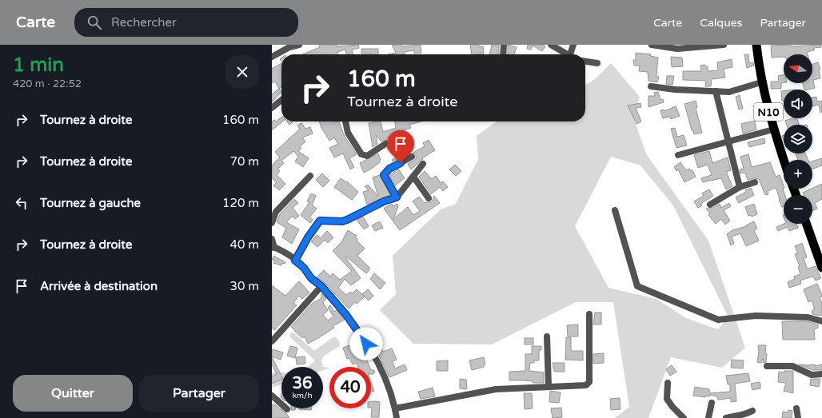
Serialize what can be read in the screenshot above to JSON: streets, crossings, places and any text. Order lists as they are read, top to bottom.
{
  "streets": {
    "highway": ["N10"]
  },
  "north": "left",
  "page": {
    "header": "Carte",
    "search": "Rechercher",
    "nav": ["Carte", "Calques", "Partager"],
    "heading": ["1 min", "420 m · 22:52"],
    "map_buttons": ["+", "−"],
    "turn": ["160 m", "Tournez à droite"],
    "list": [
      {
        "name": "Tournez à droite",
        "value": "160 m"
      },
      {
        "name": "Tournez à droite",
        "value": "70 m"
      },
      {
        "name": "Tournez à gauche",
        "value": "120 m"
      },
      {
        "name": "Tournez à droite",
        "value": "40 m"
      },
      {
        "name": "Arrivée à destination",
        "value": "30 m"
      }
    ],
    "speed": "36 km/h",
    "limit": "40",
    "buttons": ["Quitter", "Partager"]
  }
}
